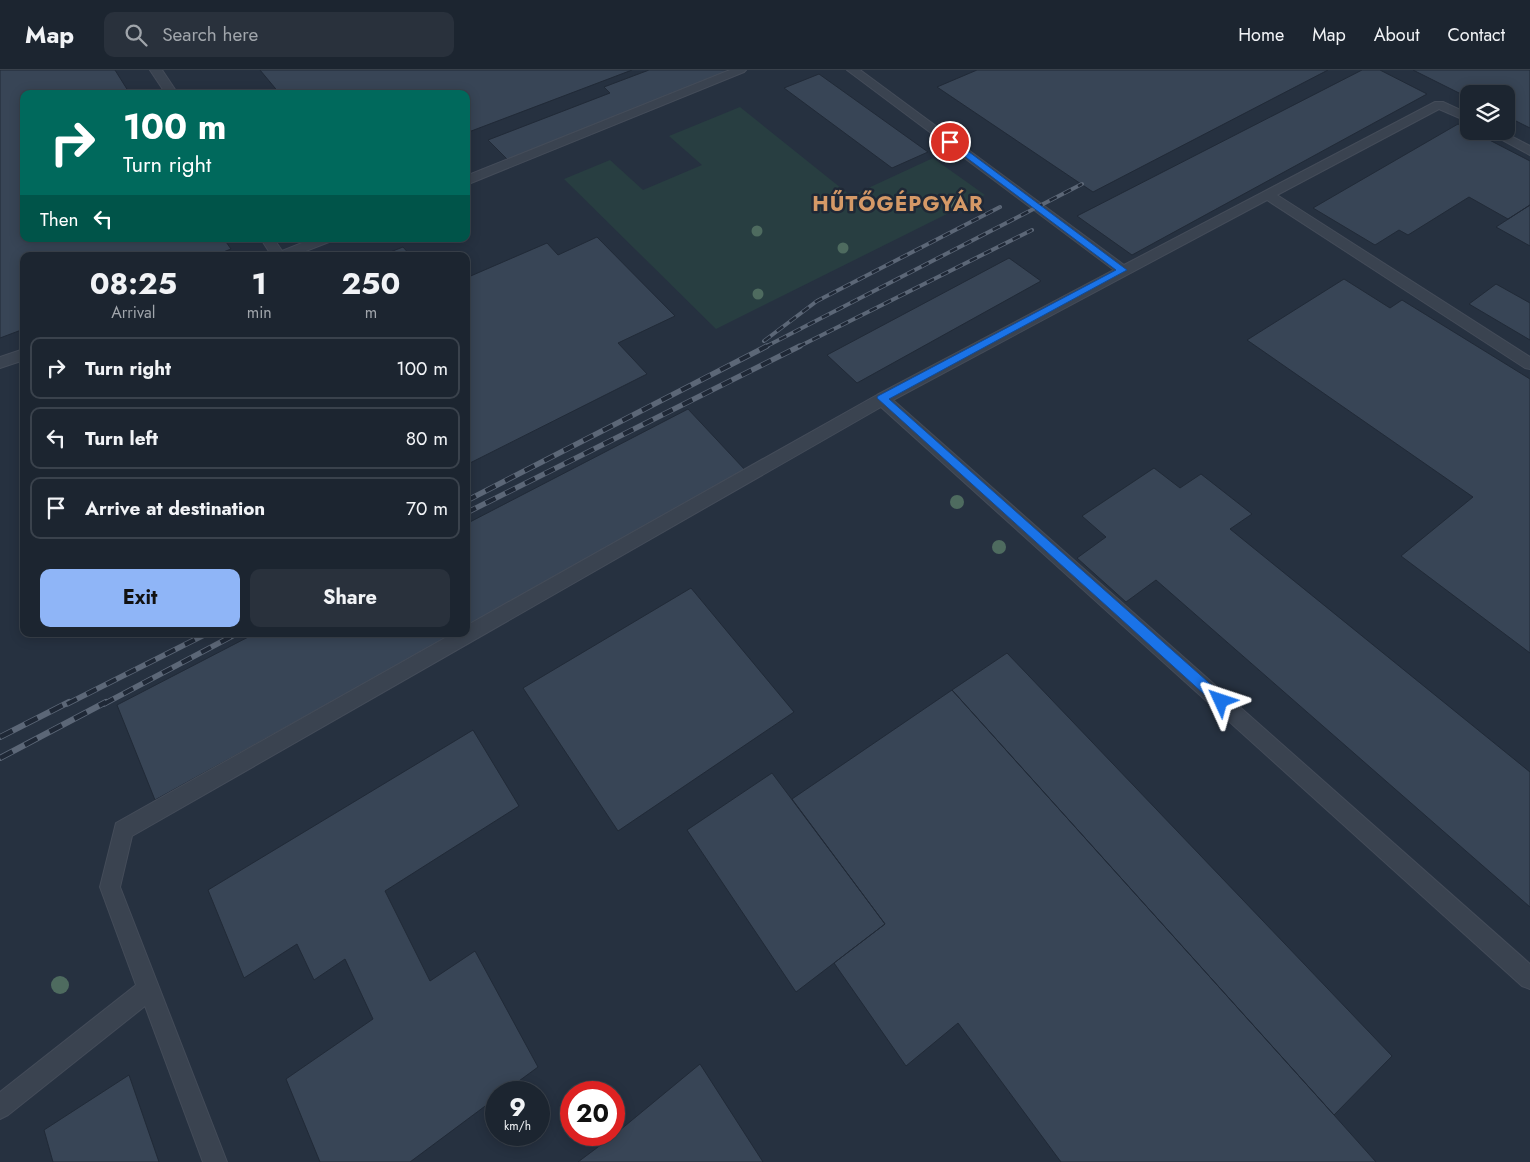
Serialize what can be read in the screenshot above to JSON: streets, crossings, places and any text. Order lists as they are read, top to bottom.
{
  "districts": ["HŰTŐGÉPGYÁR"],
  "page": {
    "header": "Map",
    "search": "Search here",
    "nav": [
      "Home",
      "Map",
      "About",
      "Contact"
    ],
    "turn": ["100 m", "Turn right"],
    "then": "Then",
    "eta": [
      "08:25",
      "Arrival",
      "1",
      "min",
      "250",
      "m"
    ],
    "list": [
      {
        "name": "Turn right",
        "value": "100 m"
      },
      {
        "name": "Turn left",
        "value": "80 m"
      },
      {
        "name": "Arrive at destination",
        "value": "70 m"
      }
    ],
    "buttons": ["Exit", "Share"],
    "speed": "9 km/h",
    "limit": "20"
  }
}
